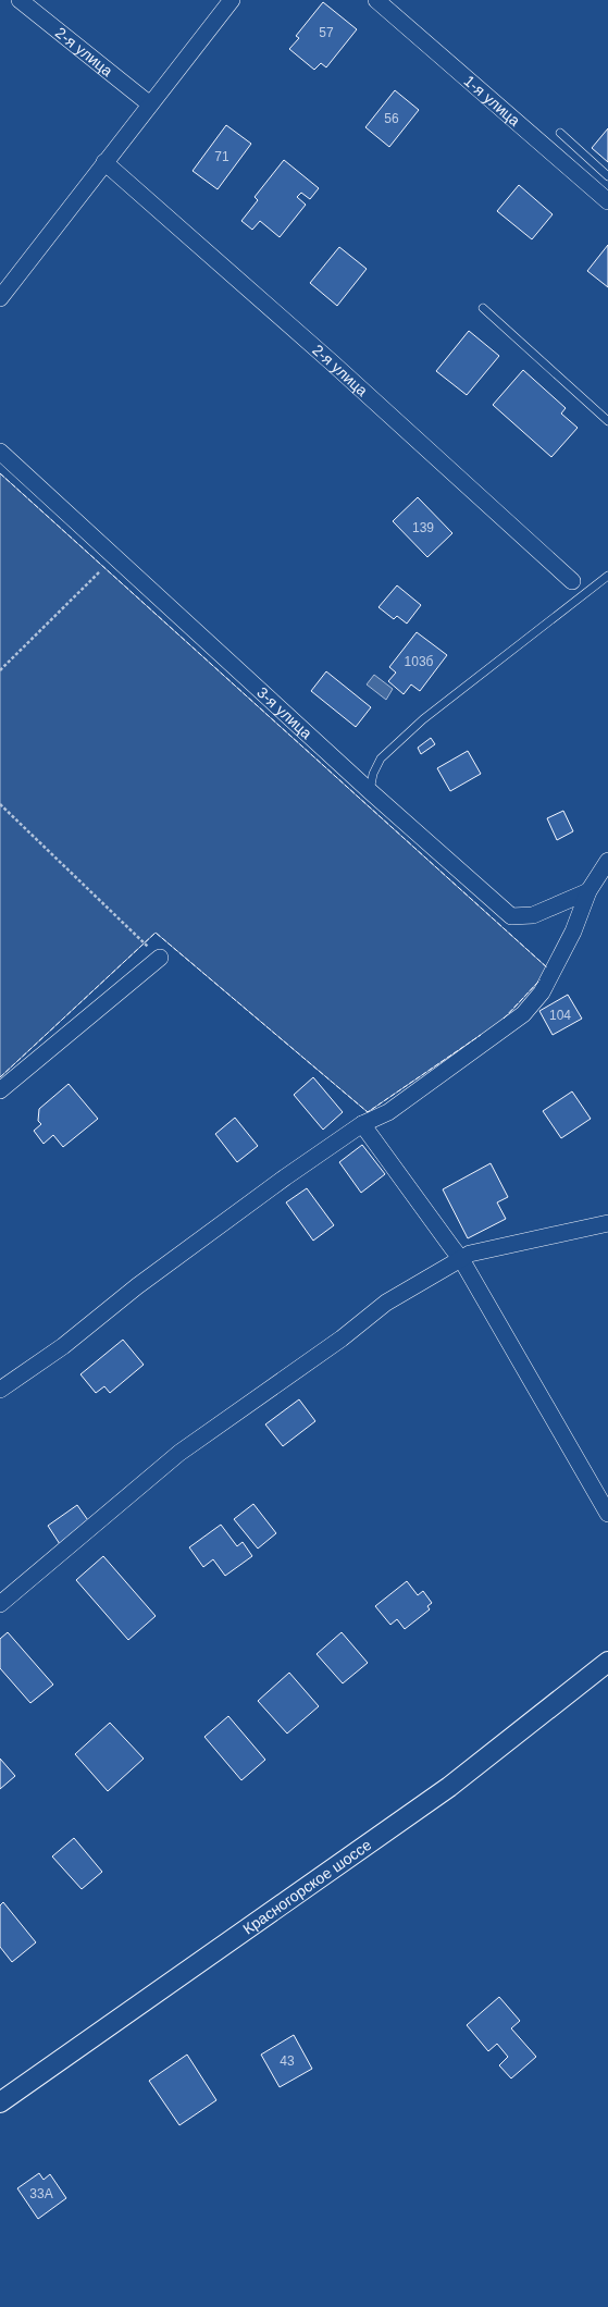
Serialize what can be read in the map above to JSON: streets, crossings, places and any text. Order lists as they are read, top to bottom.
{
  "streets": {
    "street": [
      "2-я улица",
      "1-я улица",
      "3-я улица",
      "Красногорское шоссе"
    ]
  },
  "house_numbers": [
    "57",
    "56",
    "71",
    "139",
    "103б",
    "104",
    "43",
    "33А"
  ]
}
